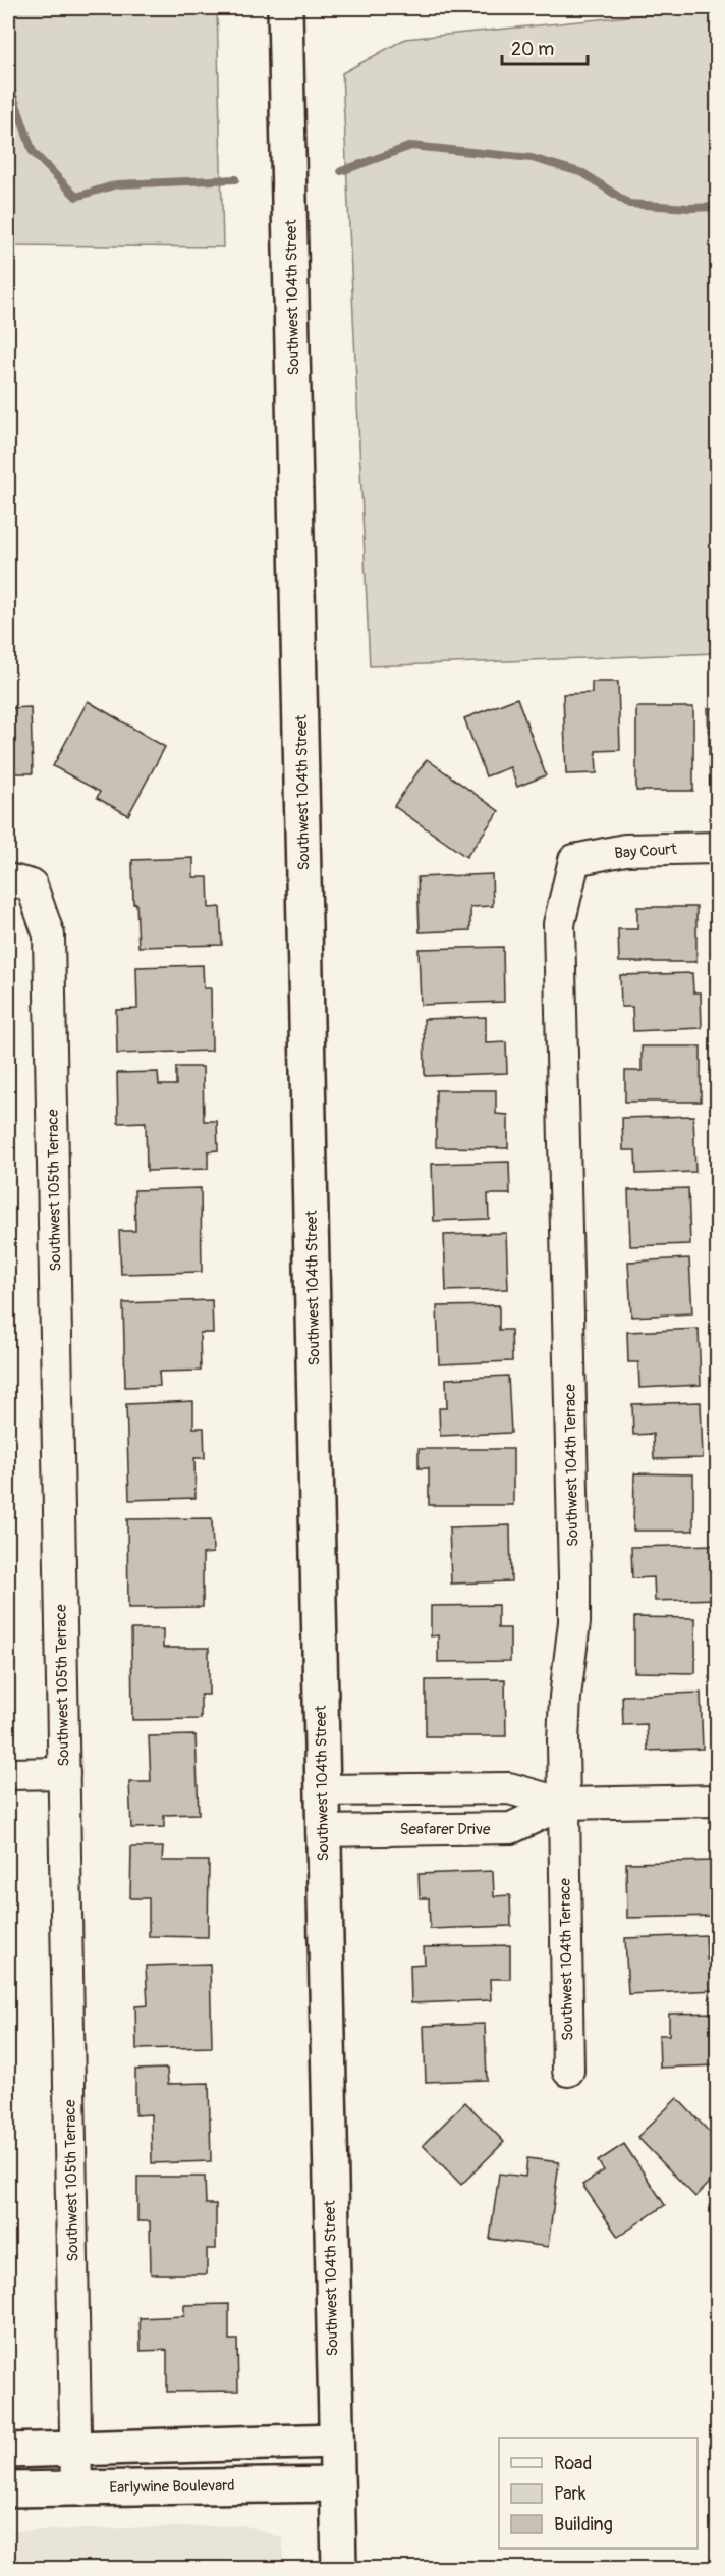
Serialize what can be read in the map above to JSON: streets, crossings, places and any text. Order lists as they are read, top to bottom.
{
  "streets": {
    "main road": ["Southwest 104th Street", "Earlywine Boulevard"],
    "street": [
      "Bay Court",
      "Southwest 105th Terrace",
      "Southwest 104th Terrace",
      "Seafarer Drive"
    ]
  },
  "crossings": [
    ["Southwest 104th Street", "Seafarer Drive"],
    ["Southwest 104th Street", "Earlywine Boulevard"],
    ["Bay Court", "Southwest 104th Terrace"],
    ["Southwest 105th Terrace", "Earlywine Boulevard"],
    ["Southwest 104th Terrace", "Seafarer Drive"]
  ],
  "legend": ["Road", "Park", "Building"],
  "scale_bar": "20 m"
}
